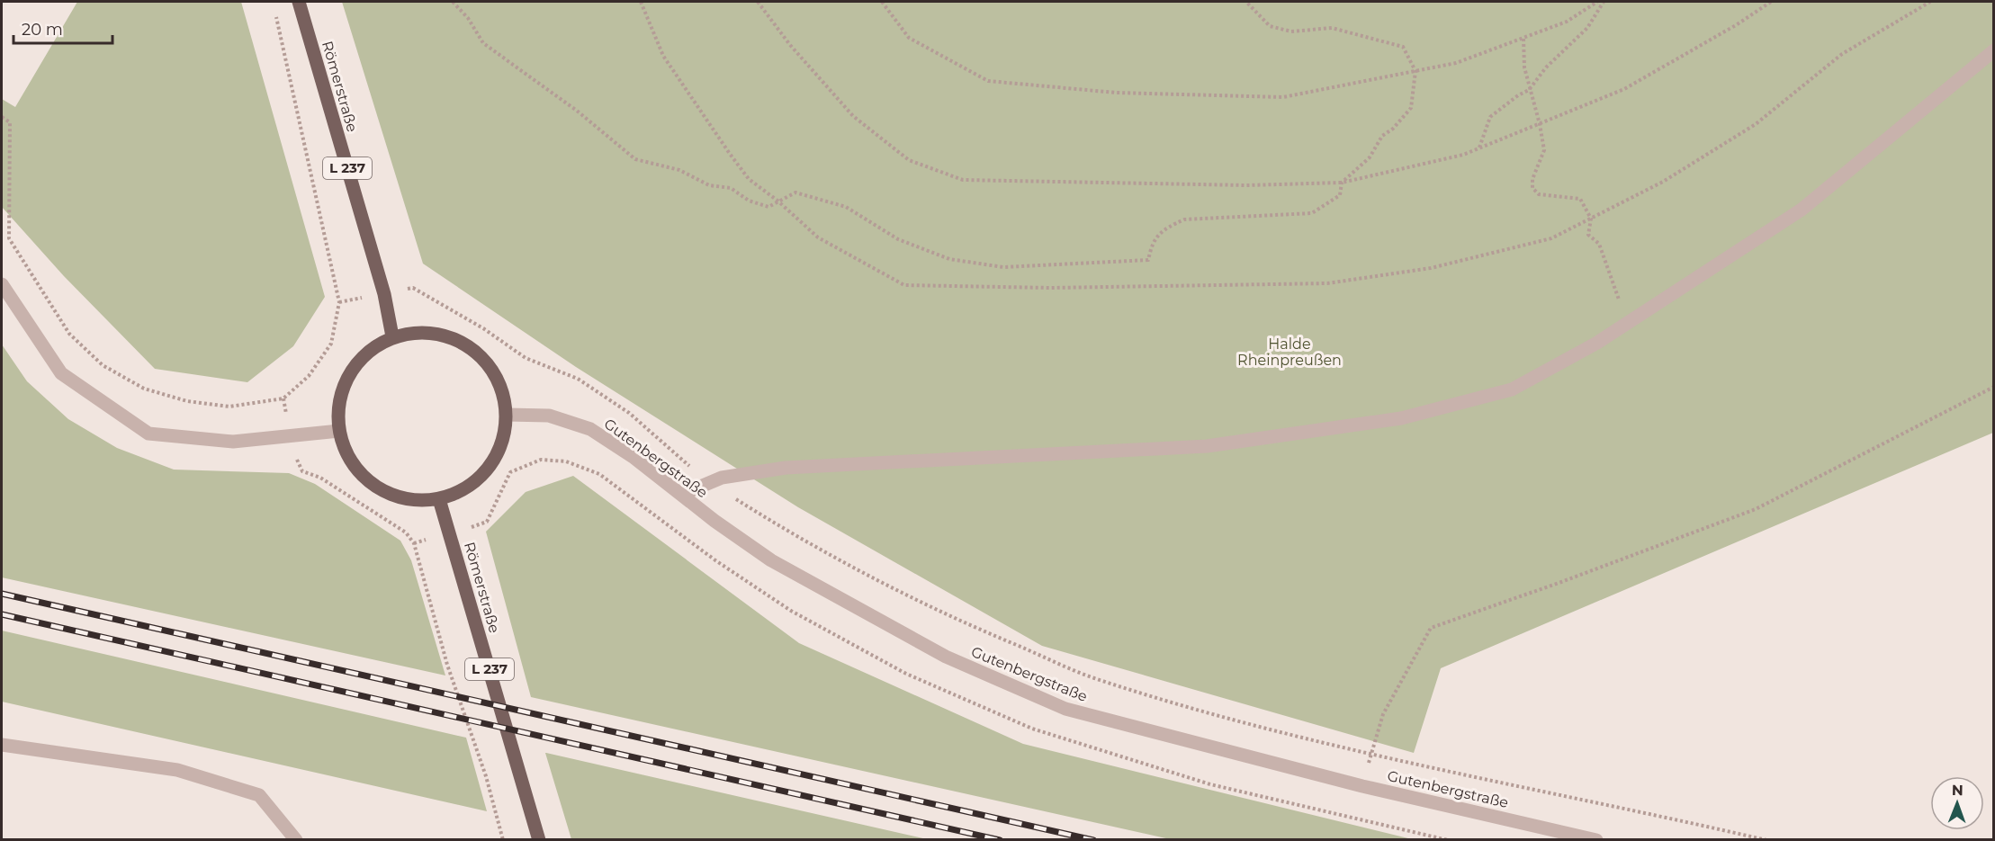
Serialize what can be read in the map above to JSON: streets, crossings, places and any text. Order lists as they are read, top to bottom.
{
  "streets": {
    "main road": ["Römerstraße", "L 237"],
    "street": ["Gutenbergstraße"]
  },
  "crossings": [
    ["Römerstraße", "Gutenbergstraße"]
  ],
  "parks": ["Halde Rheinpreußen"],
  "scale_bar": "20 m",
  "north": "top"
}
